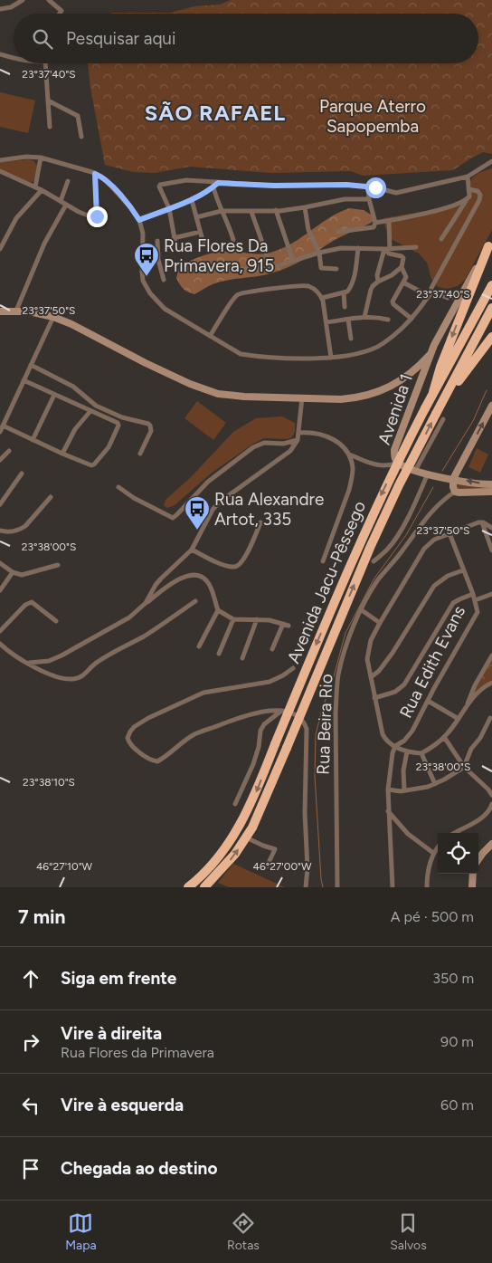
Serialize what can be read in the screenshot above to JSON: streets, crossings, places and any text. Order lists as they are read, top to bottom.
{
  "streets": {
    "highway": ["Avenida Jacu-Pêssego"],
    "main road": ["Avenida 1"],
    "street": ["Rua Edith Evans", "Rua Beira Rio"]
  },
  "districts": ["SÃO RAFAEL"],
  "parks": ["Parque Aterro Sapopemba"],
  "places": {
    "bus stop": ["Rua Flores Da Primavera, 915", "Rua Alexandre Artot, 335"]
  },
  "page": {
    "search": "Pesquisar aqui",
    "heading": ["7 min", "A pé · 500 m"],
    "list": [
      ["Siga em frente", "350 m"],
      ["Vire à direita", "Rua Flores da Primavera", "90 m"],
      ["Vire à esquerda", "60 m"],
      "Chegada ao destino"
    ],
    "nav": ["Mapa", "Rotas", "Salvos"]
  },
  "coordinates": [
    "23°37'40\"S",
    "23°37'50\"S",
    "23°38'00\"S",
    "23°38'10\"S",
    "46°27'00\"W",
    "46°27'10\"W"
  ]
}
